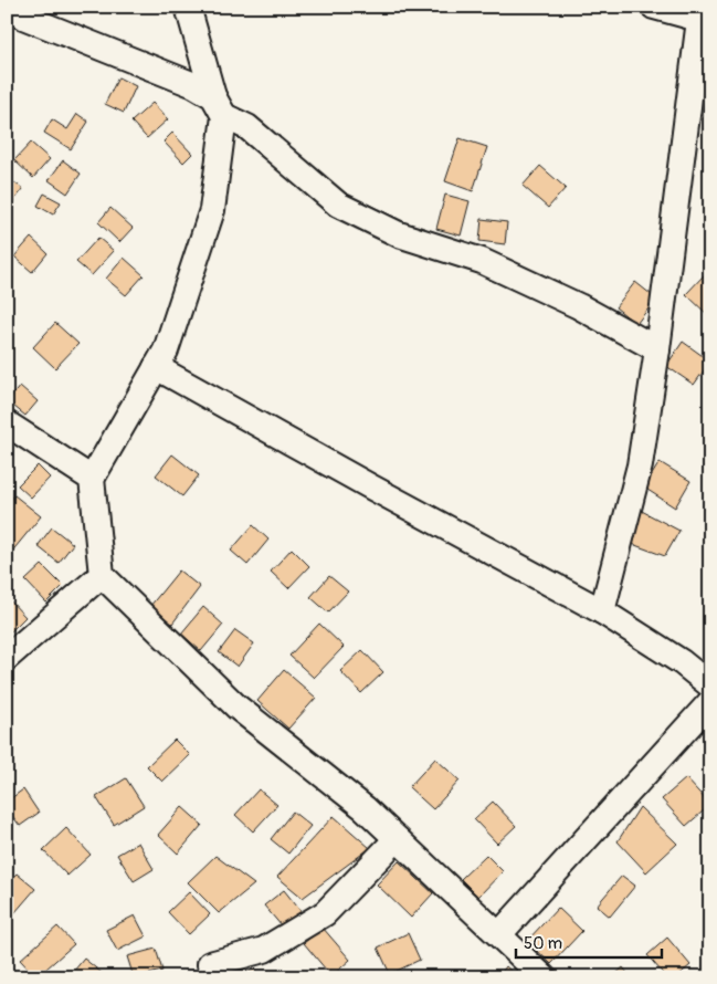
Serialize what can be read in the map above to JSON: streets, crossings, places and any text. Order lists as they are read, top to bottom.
{
  "scale_bar": "50 m"
}
